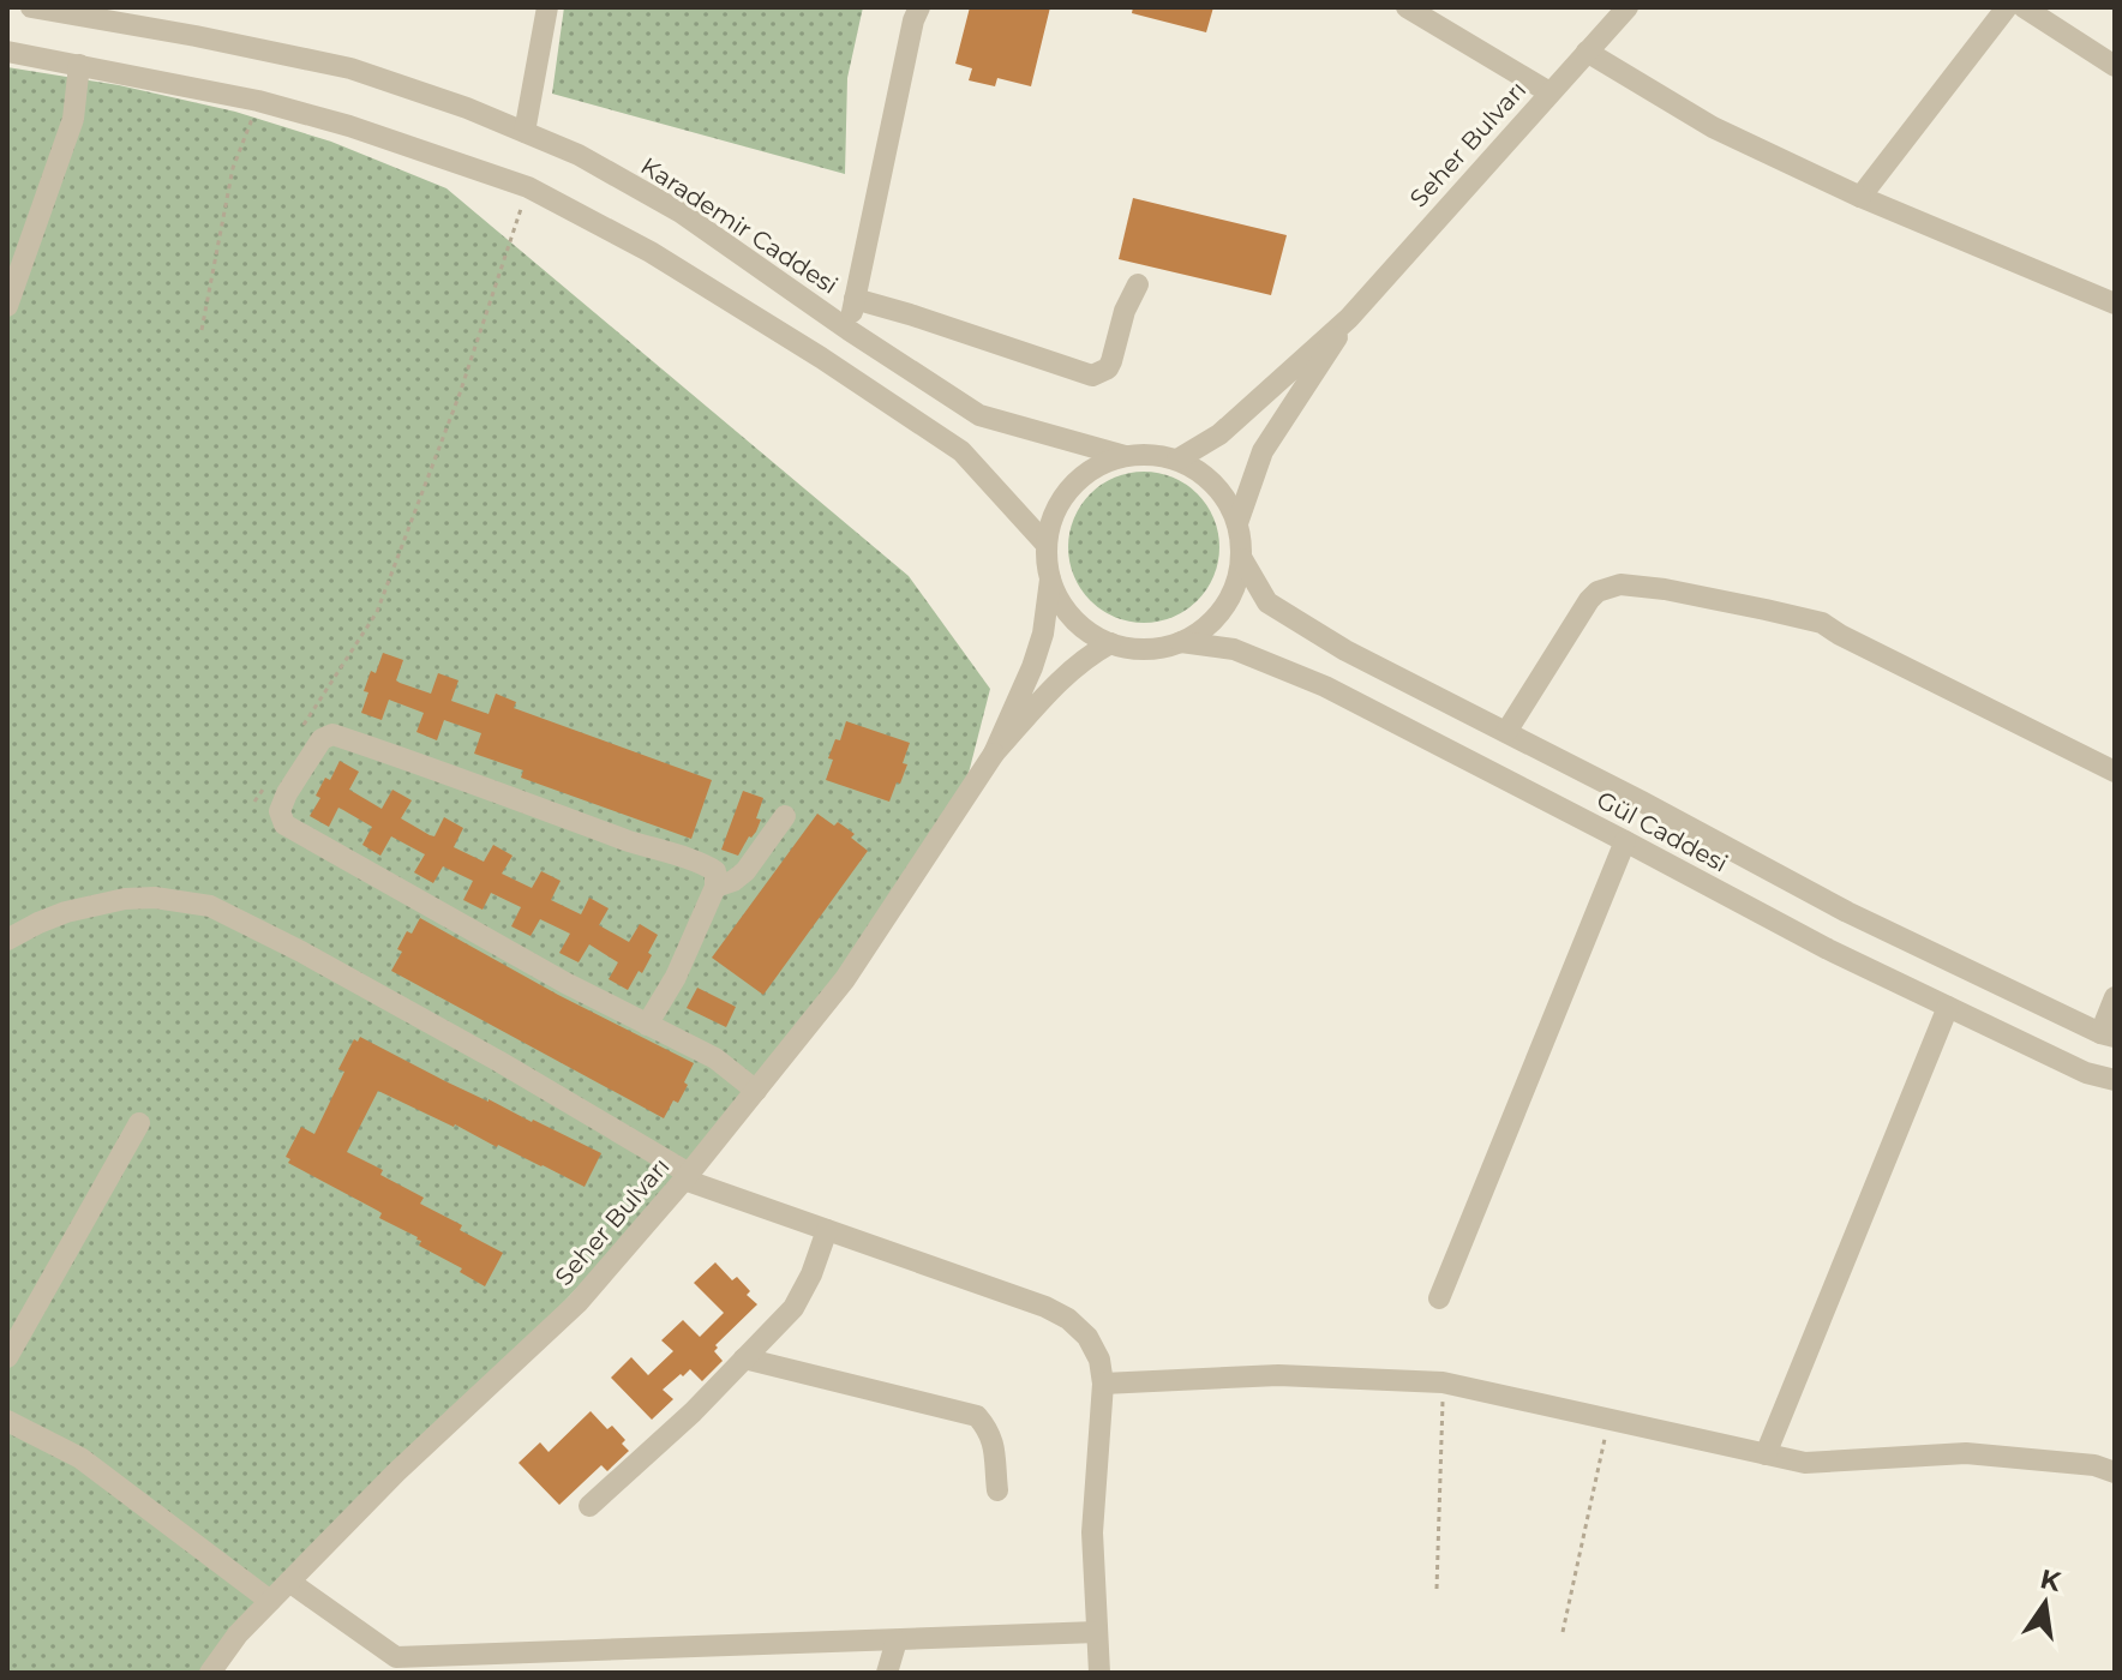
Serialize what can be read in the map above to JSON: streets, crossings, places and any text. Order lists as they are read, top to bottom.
{
  "streets": {
    "street": ["Seher Bulvarı", "Karademir Caddesi", "Gül Caddesi"]
  },
  "crossings": [
    ["Seher Bulvarı", "Karademir Caddesi"],
    ["Seher Bulvarı", "Gül Caddesi"],
    ["Karademir Caddesi", "Gül Caddesi"]
  ],
  "north": "top"
}
